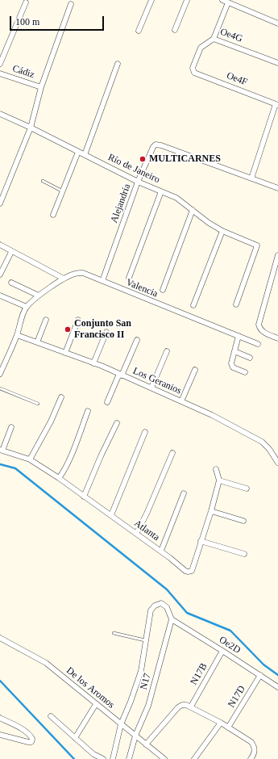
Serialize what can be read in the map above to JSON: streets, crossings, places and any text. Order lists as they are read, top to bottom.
{
  "streets": {
    "street": [
      "Oe4G",
      "Cádiz",
      "Oe4F",
      "Río de Janeiro",
      "Alejandría",
      "Valencia",
      "Los Geranios",
      "Atlanta",
      "Oe2D",
      "N17B",
      "N17",
      "De los Aromos",
      "N17D"
    ]
  },
  "crossings": [
    ["Oe4G", "Oe4F"],
    ["Río de Janeiro", "Alejandría"],
    ["Alejandría", "Valencia"],
    ["Oe2D", "N17B"],
    ["Oe2D", "N17"],
    ["Oe2D", "N17D"],
    ["N17", "De los Aromos"]
  ],
  "places": ["MULTICARNES", "Conjunto San Francisco II"],
  "scale_bar": "100 m"
}
